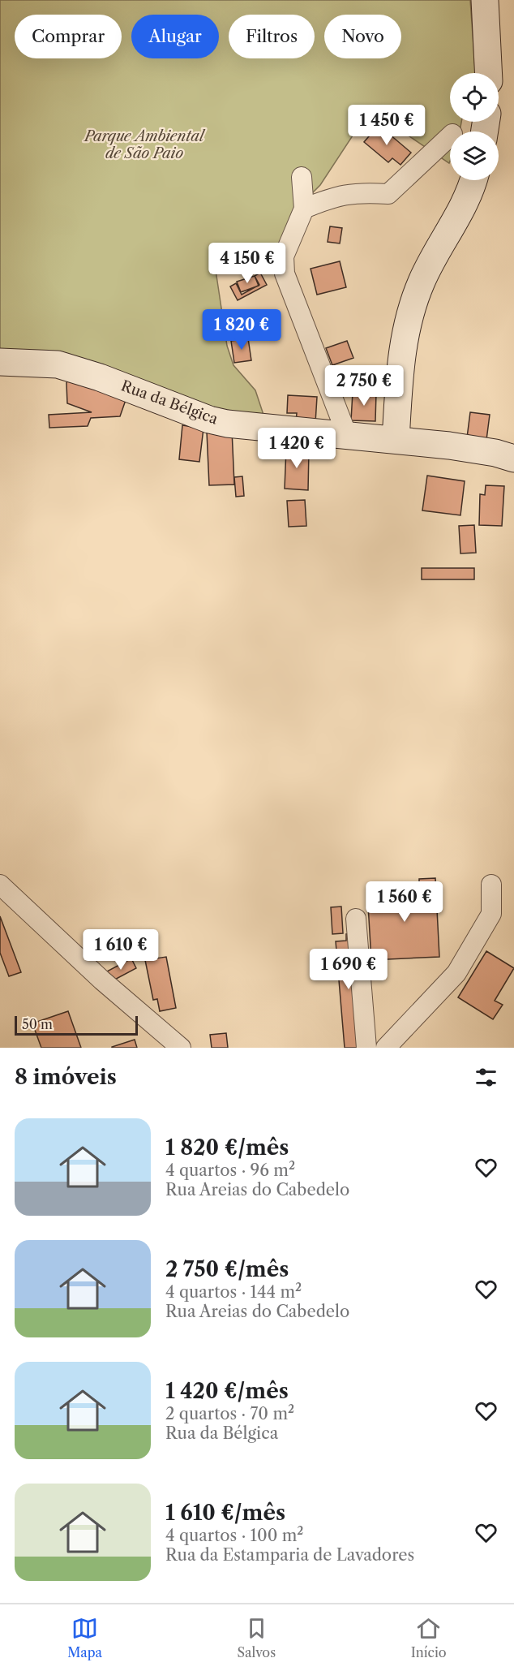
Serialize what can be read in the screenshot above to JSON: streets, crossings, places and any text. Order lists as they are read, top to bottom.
{
  "streets": {
    "main road": ["Rua da Bélgica"]
  },
  "parks": ["Parque Ambiental de São Paio"],
  "scale_bar": "50 m",
  "page": {
    "chip": [
      "Comprar",
      "Alugar",
      "Filtros",
      "Novo"
    ],
    "price": [
      "1 450 €",
      "4 150 €",
      "1 820 €",
      "2 750 €",
      "1 420 €",
      "1 560 €",
      "1 610 €",
      "1 690 €"
    ],
    "scale": "50 m",
    "heading": "8 imóveis",
    "list": [
      {
        "name": "1 820 €/mês",
        "note": "4 quartos · 96 m² · Rua Areias do Cabedelo"
      },
      {
        "name": "2 750 €/mês",
        "note": "4 quartos · 144 m² · Rua Areias do Cabedelo"
      },
      {
        "name": "1 420 €/mês",
        "note": "2 quartos · 70 m² · Rua da Bélgica"
      },
      {
        "name": "1 610 €/mês",
        "note": "4 quartos · 100 m² · Rua da Estamparia de Lavadores"
      }
    ],
    "tabs": ["Mapa", "Salvos", "Início"]
  }
}
